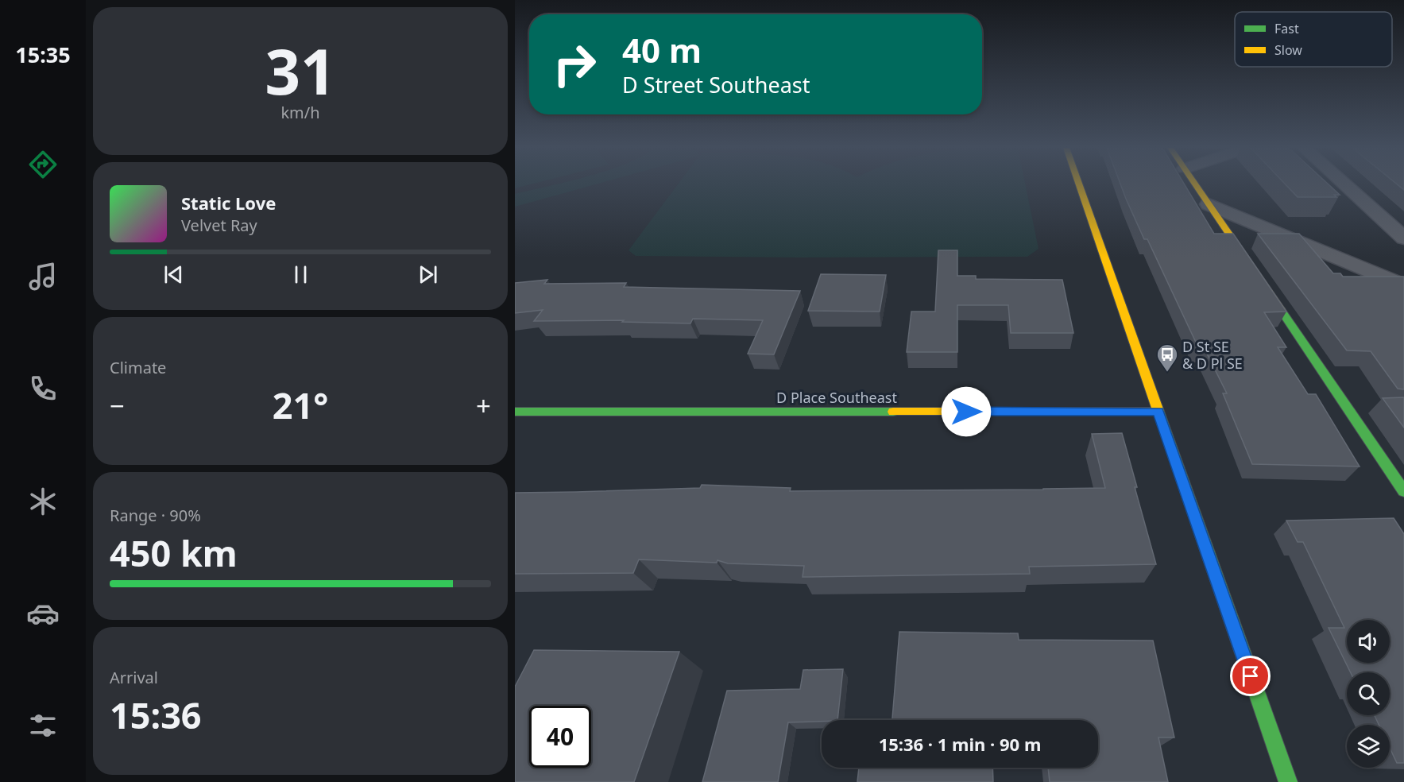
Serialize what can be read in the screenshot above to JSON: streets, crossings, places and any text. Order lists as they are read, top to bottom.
{
  "streets": {
    "street": ["D Place Southeast"]
  },
  "places": {
    "bus stop": ["D St SE & D Pl SE"]
  },
  "legend": ["Fast", "Slow"],
  "page": {
    "tabs": "15:35",
    "tile": [
      ["31", "km/h"],
      "Climate",
      ["Range · 90%", "450 km"],
      ["Arrival", "15:36"]
    ],
    "turn": ["40 m", "D Street Southeast"],
    "song": ["Static Love", "Velvet Ray"],
    "heat": ["−", "21°", "+"],
    "limit": "40",
    "trip": "15:36 · 1 min · 90 m"
  }
}
